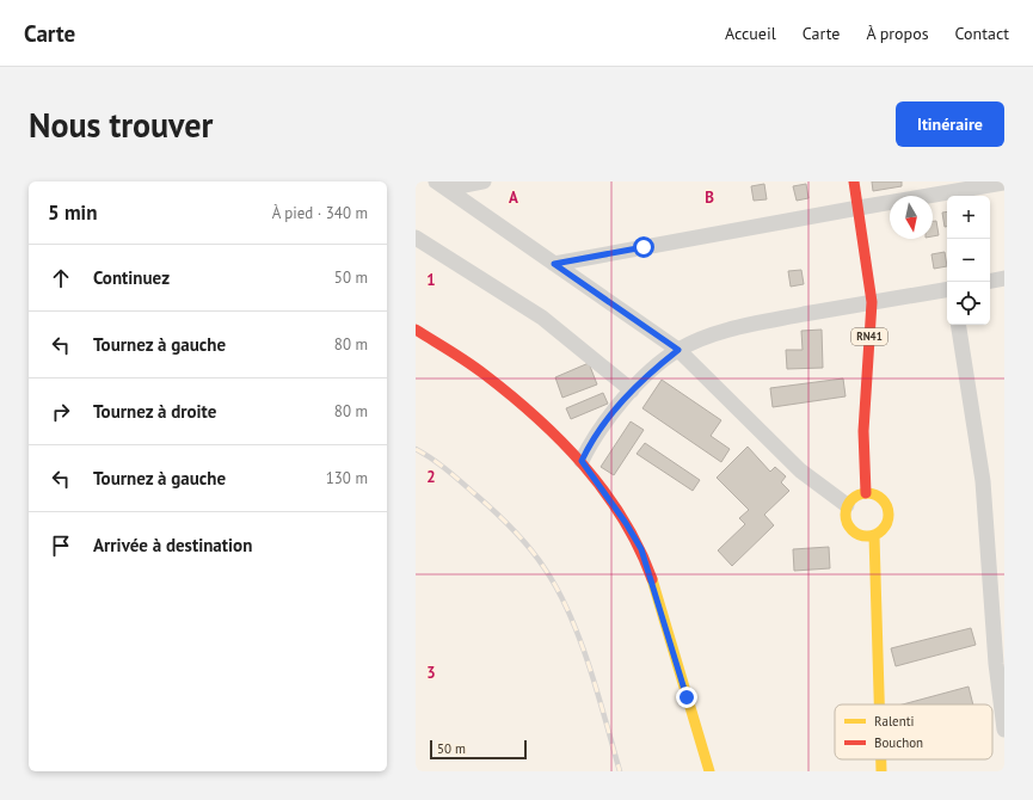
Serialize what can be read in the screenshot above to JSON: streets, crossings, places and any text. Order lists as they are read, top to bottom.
{
  "streets": {
    "main road": ["RN41"]
  },
  "legend": ["Ralenti", "Bouchon"],
  "scale_bar": "50 m",
  "north": "bottom",
  "page": {
    "header": "Carte",
    "nav": [
      "Accueil",
      "Carte",
      "À propos",
      "Contact"
    ],
    "buttons": "Itinéraire",
    "title": "Nous trouver",
    "heading": ["5 min", "À pied · 340 m"],
    "map_buttons": ["+", "−"],
    "list": [
      ["Continuez", "50 m"],
      ["Tournez à gauche", "80 m"],
      ["Tournez à droite", "80 m"],
      ["Tournez à gauche", "130 m"],
      "Arrivée à destination"
    ],
    "scale": "50 m"
  },
  "grid": {
    "columns": ["A", "B"],
    "rows": ["1", "2", "3"]
  }
}
